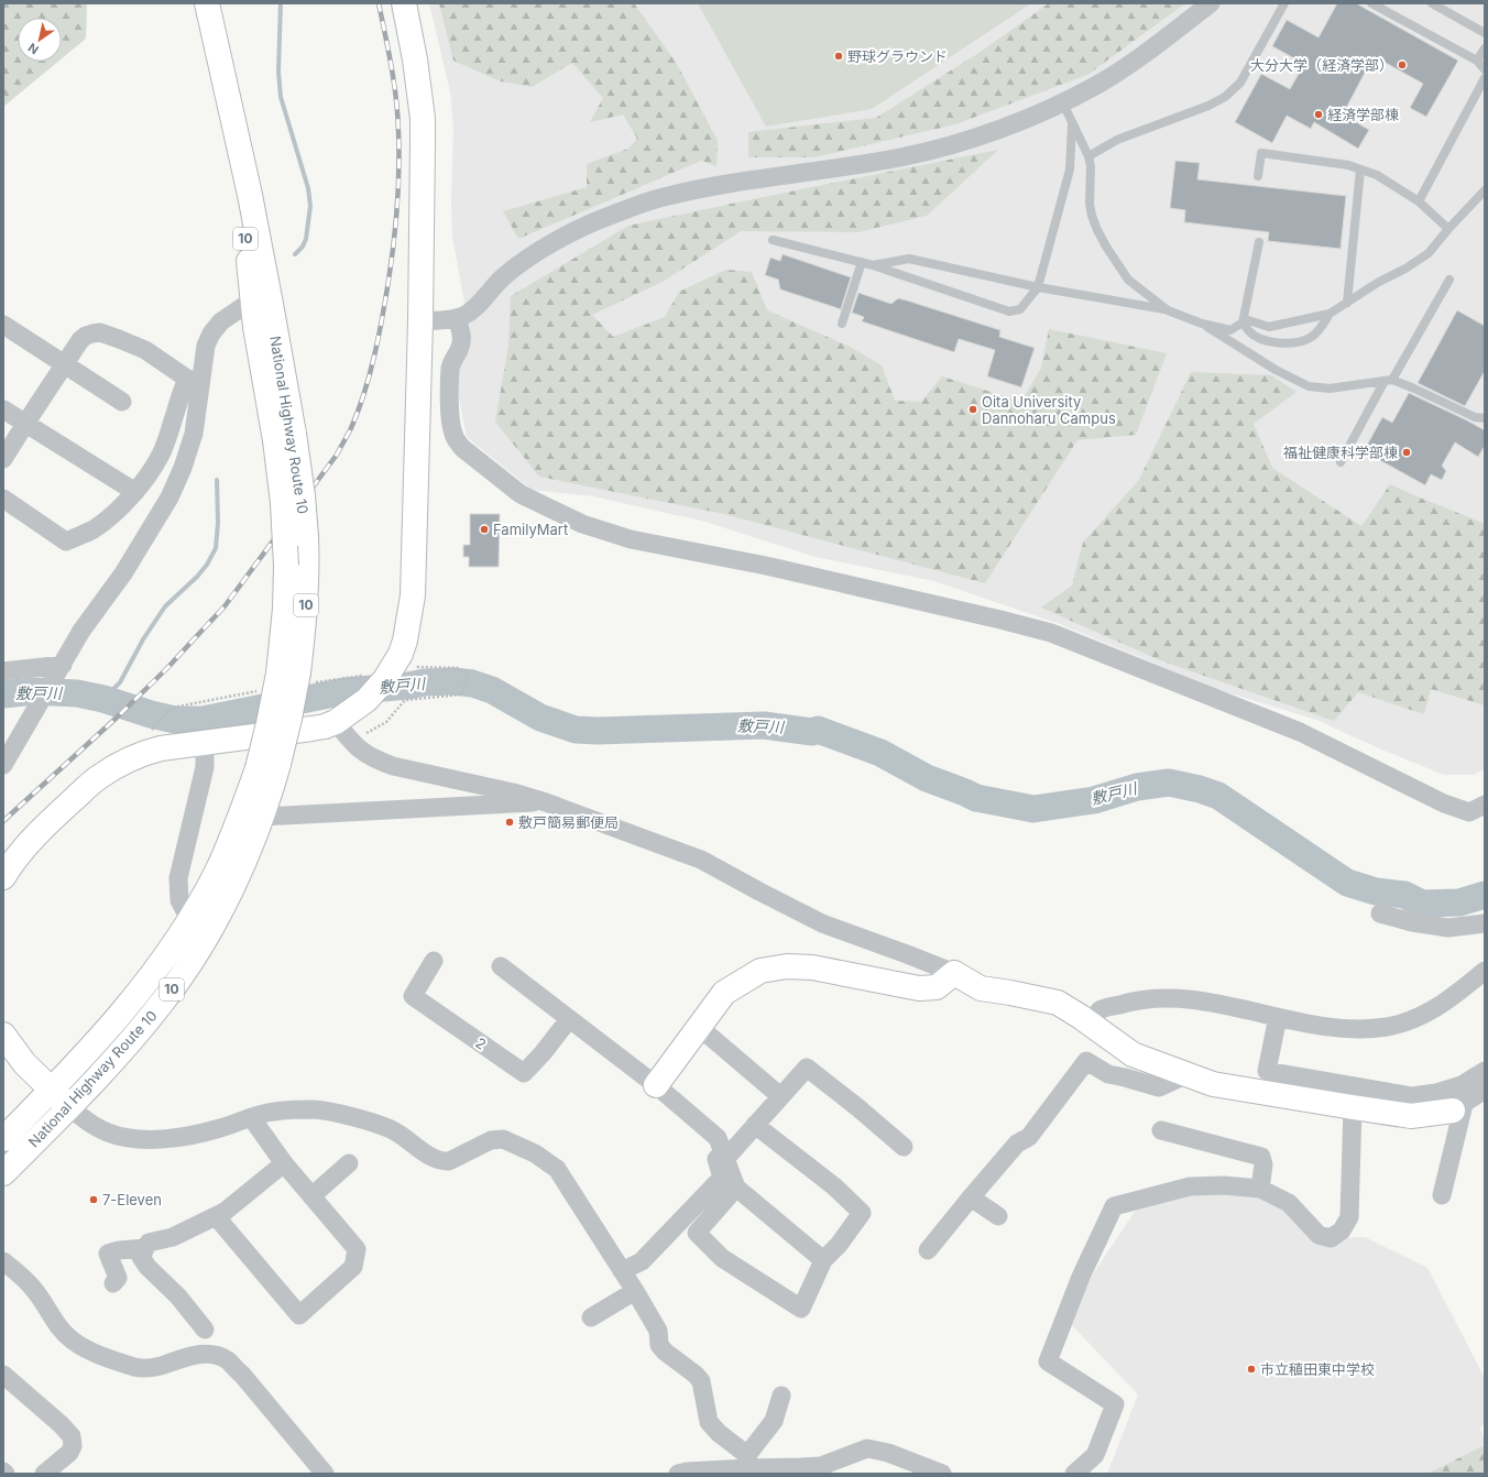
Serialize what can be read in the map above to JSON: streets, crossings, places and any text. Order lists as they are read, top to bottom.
{
  "streets": {
    "main road": ["10", "National Highway Route 10"],
    "street": ["2"]
  },
  "water": ["敷戸川"],
  "places": [
    "野球グラウンド",
    "大分大学（経済学部）",
    "経済学部棟",
    "Oita University Dannoharu Campus",
    "福祉健康科学部棟",
    "FamilyMart",
    "敷戸簡易郵便局",
    "7-Eleven",
    "市立稙田東中学校"
  ],
  "north": "bottom left"
}
